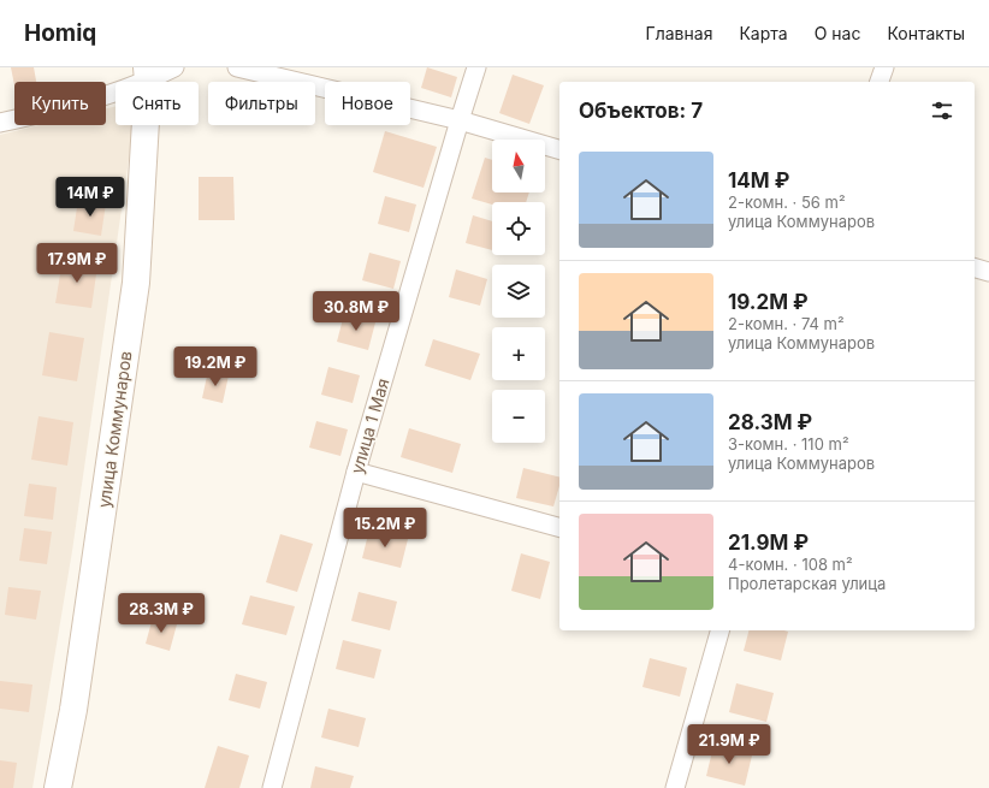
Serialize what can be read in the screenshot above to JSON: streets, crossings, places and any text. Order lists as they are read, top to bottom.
{
  "streets": {
    "main road": ["улица Коммунаров"],
    "street": ["улица 1 Мая"]
  },
  "north": "top",
  "page": {
    "header": "Homiq",
    "nav": [
      "Главная",
      "Карта",
      "О нас",
      "Контакты"
    ],
    "chip": [
      "Купить",
      "Снять",
      "Фильтры",
      "Новое"
    ],
    "heading": "Объектов: 7",
    "map_buttons": ["+", "−"],
    "list": [
      {
        "name": "14M ₽",
        "note": "2-комн. · 56 m² · улица Коммунаров"
      },
      {
        "name": "19.2M ₽",
        "note": "2-комн. · 74 m² · улица Коммунаров"
      },
      {
        "name": "28.3M ₽",
        "note": "3-комн. · 110 m² · улица Коммунаров"
      },
      {
        "name": "21.9M ₽",
        "note": "4-комн. · 108 m² · Пролетарская улица"
      }
    ],
    "price": [
      "14M ₽",
      "17.9M ₽",
      "30.8M ₽",
      "19.2M ₽",
      "15.2M ₽",
      "28.3M ₽",
      "21.9M ₽"
    ]
  }
}
